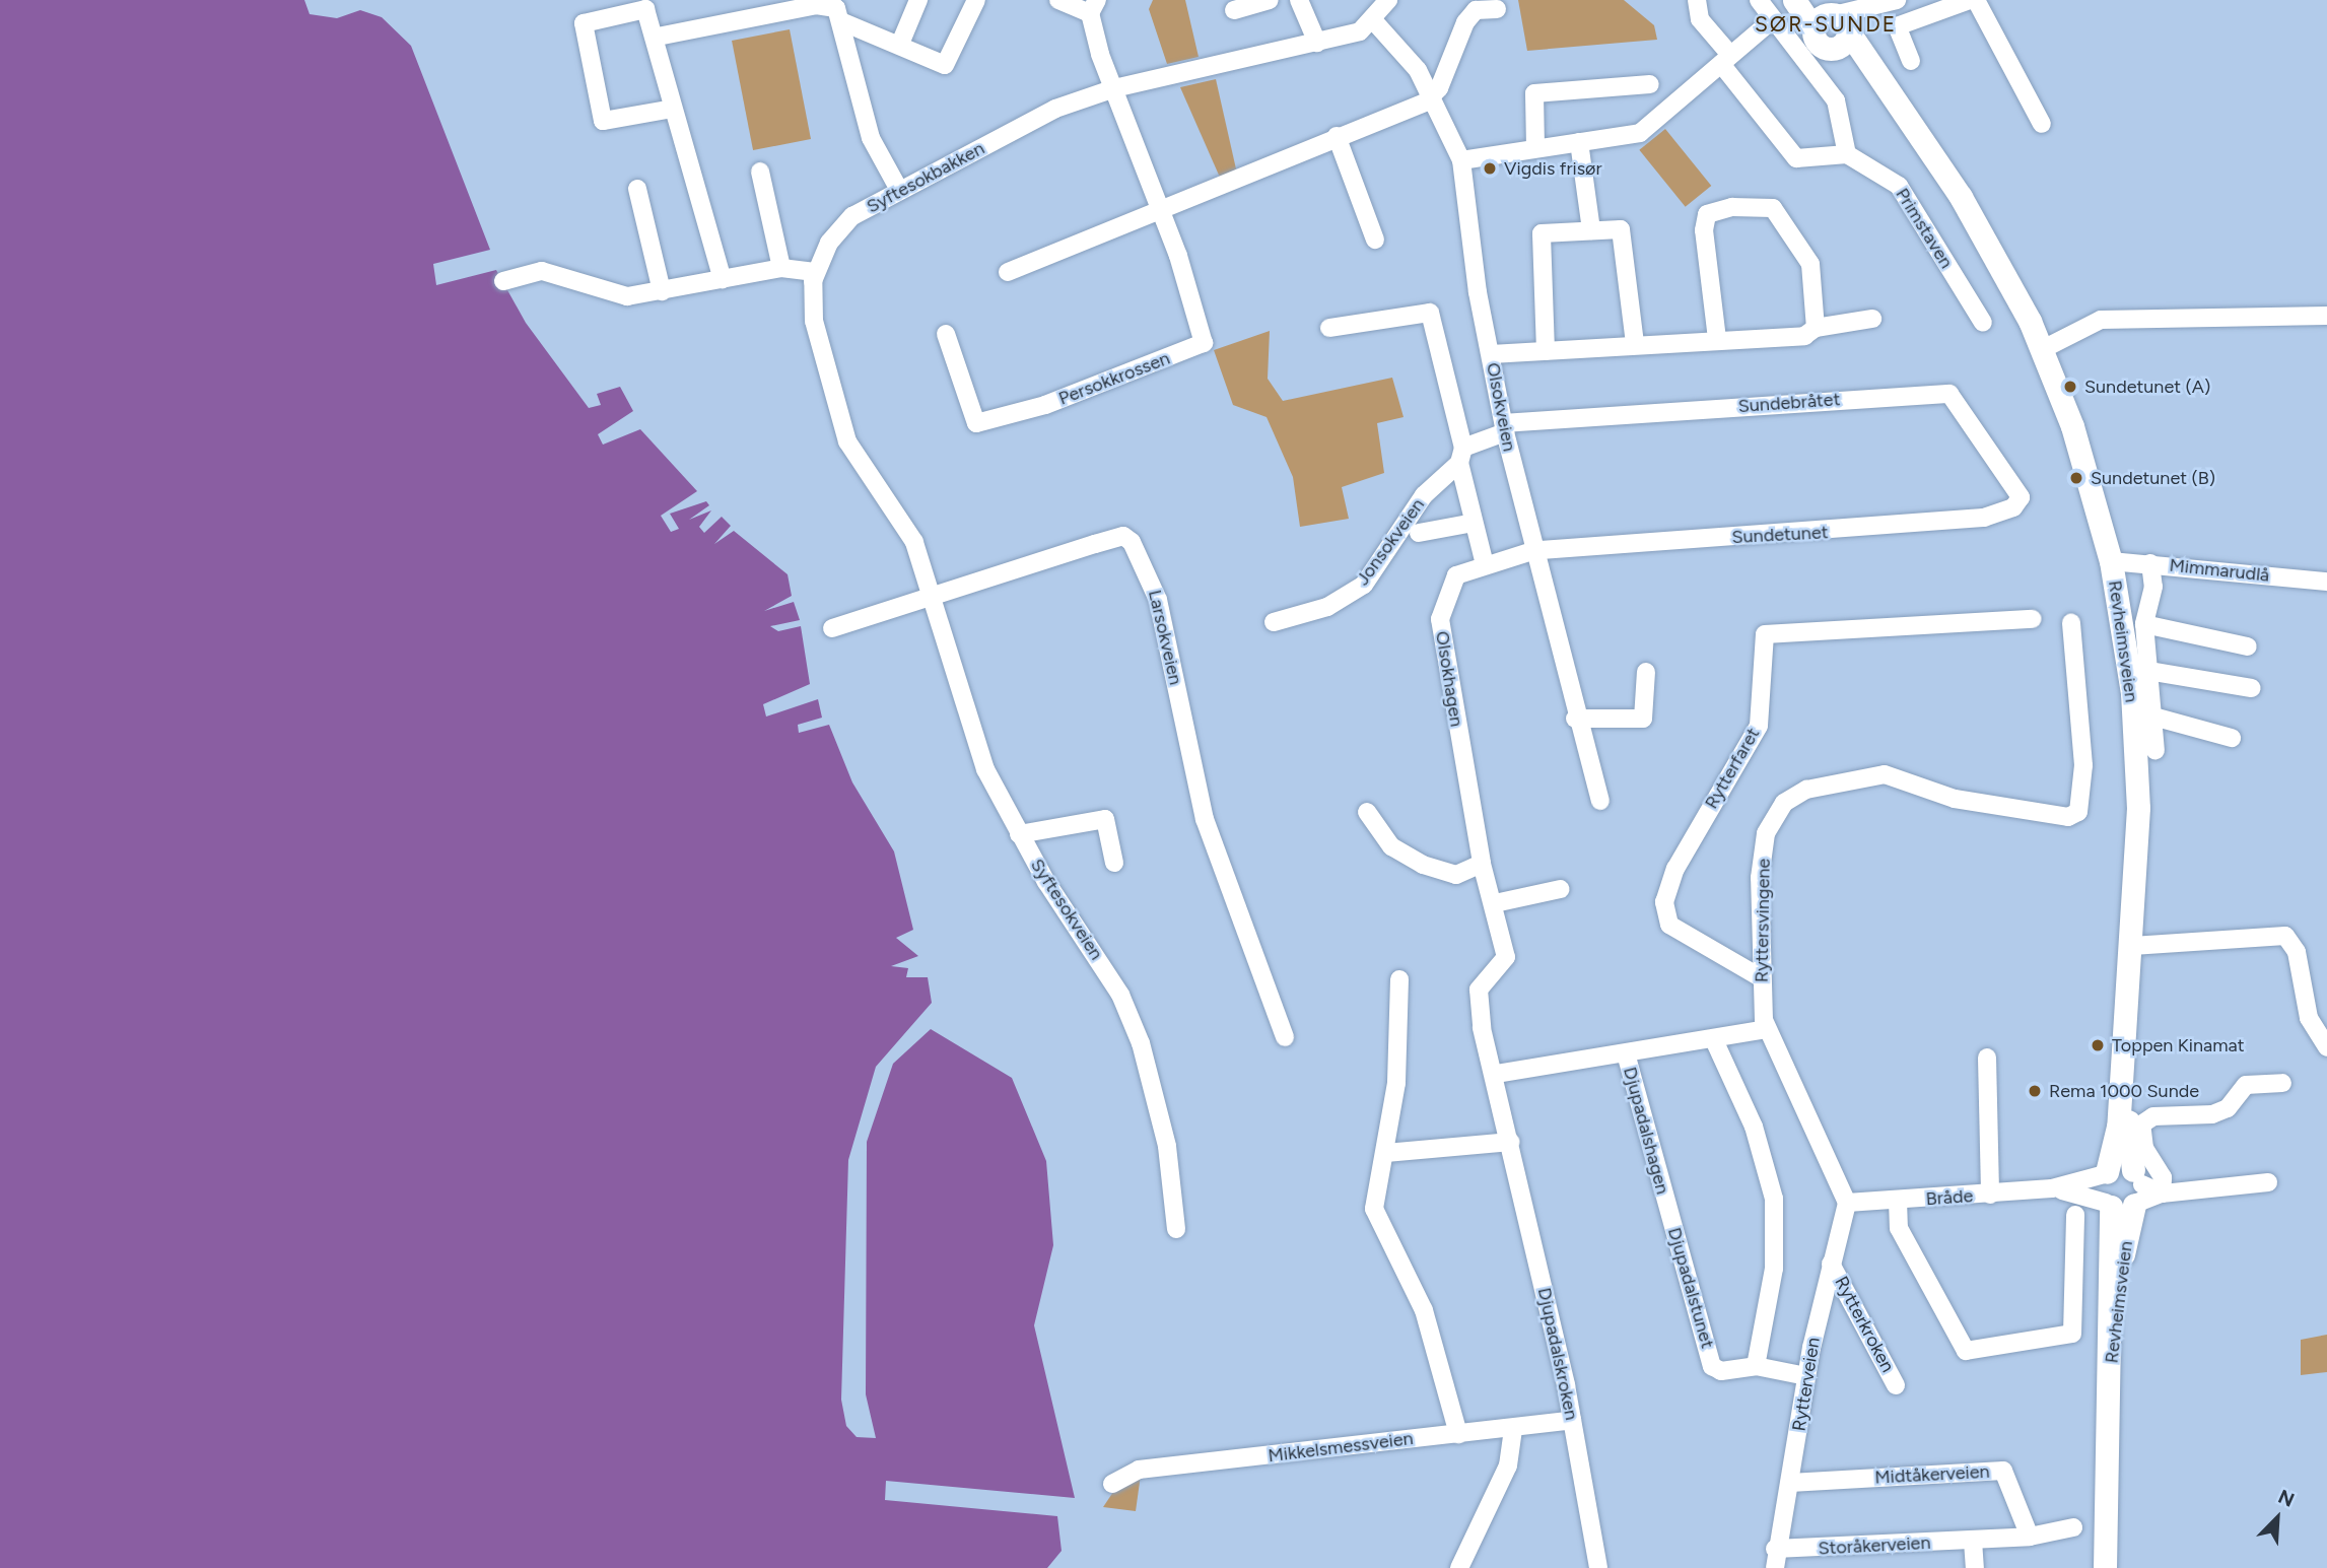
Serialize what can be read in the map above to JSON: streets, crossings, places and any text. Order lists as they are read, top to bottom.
{
  "streets": {
    "main road": ["Revheimsveien"],
    "street": [
      "Syftesokbakken",
      "Primstaven",
      "Persokkrossen",
      "Sundebråtet",
      "Olsokveien",
      "Sundetunet",
      "Jonsokveien",
      "Mimmarudlå",
      "Larsokveien",
      "Olsokhagen",
      "Rytterfaret",
      "Syftesokveien",
      "Ryttersvingene",
      "Djupadalshagen",
      "Bråde",
      "Djupadalstunet",
      "Rytterkroken",
      "Djupadalskroken",
      "Rytterveien",
      "Mikkelsmessveien",
      "Midtåkerveien",
      "Storåkerveien"
    ]
  },
  "crossings": [
    ["Syftesokbakken", "Persokkrossen"],
    ["Syftesokbakken", "Olsokveien"],
    ["Syftesokbakken", "Larsokveien"],
    ["Syftesokbakken", "Syftesokveien"],
    ["Sundebråtet", "Olsokveien"],
    ["Sundebråtet", "Sundetunet"],
    ["Sundebråtet", "Jonsokveien"],
    ["Olsokveien", "Sundetunet"],
    ["Olsokveien", "Jonsokveien"],
    ["Olsokveien", "Olsokhagen"],
    ["Sundetunet", "Olsokhagen"],
    ["Mimmarudlå", "Revheimsveien"],
    ["Larsokveien", "Syftesokveien"],
    ["Revheimsveien", "Bråde"],
    ["Olsokhagen", "Djupadalskroken"],
    ["Rytterfaret", "Ryttersvingene"],
    ["Ryttersvingene", "Bråde"],
    ["Ryttersvingene", "Rytterveien"],
    ["Djupadalshagen", "Djupadalstunet"],
    ["Bråde", "Rytterveien"],
    ["Djupadalstunet", "Rytterveien"],
    ["Rytterkroken", "Rytterveien"],
    ["Djupadalskroken", "Mikkelsmessveien"],
    ["Rytterveien", "Midtåkerveien"],
    ["Rytterveien", "Storåkerveien"],
    ["Midtåkerveien", "Storåkerveien"]
  ],
  "districts": ["SØR-SUNDE"],
  "places": [
    "Vigdis frisør",
    "Sundetunet (A)",
    "Sundetunet (B)",
    "Toppen Kinamat",
    "Rema 1000 Sunde"
  ],
  "north": "top right"
}
